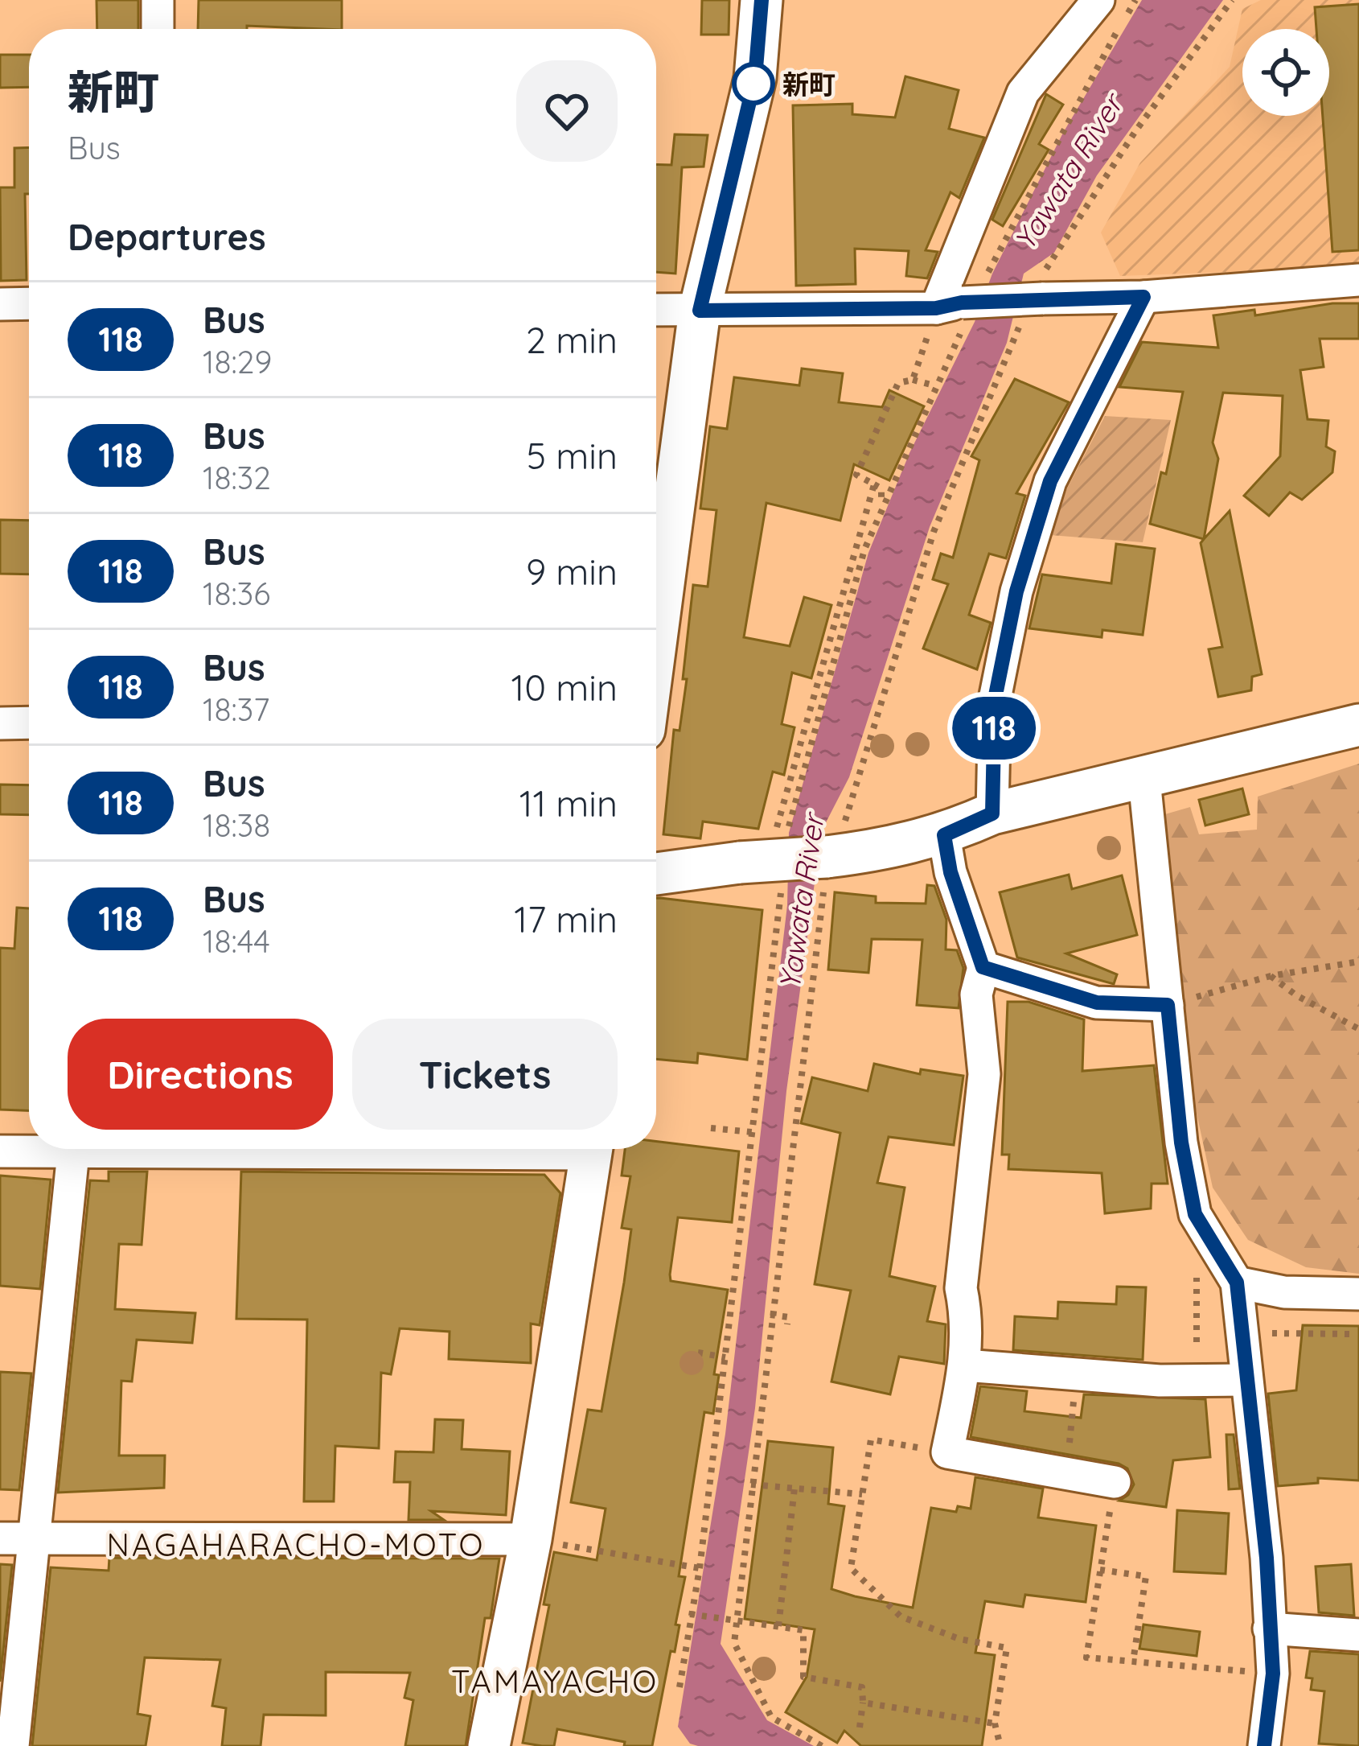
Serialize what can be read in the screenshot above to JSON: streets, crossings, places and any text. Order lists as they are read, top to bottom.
{
  "districts": ["NAGAHARACHO-MOTO", "TAMAYACHO"],
  "water": ["Yawata River"],
  "places": ["新町"],
  "lines": ["bus line 118"],
  "page": {
    "on_map": "118",
    "heading": [
      ["新町", "Bus"],
      "Departures"
    ],
    "list": [
      {
        "mark": "118",
        "name": "Bus",
        "note": "18:29",
        "value": "2 min"
      },
      {
        "mark": "118",
        "name": "Bus",
        "note": "18:32",
        "value": "5 min"
      },
      {
        "mark": "118",
        "name": "Bus",
        "note": "18:36",
        "value": "9 min"
      },
      {
        "mark": "118",
        "name": "Bus",
        "note": "18:37",
        "value": "10 min"
      },
      {
        "mark": "118",
        "name": "Bus",
        "note": "18:38",
        "value": "11 min"
      },
      {
        "mark": "118",
        "name": "Bus",
        "note": "18:44",
        "value": "17 min"
      }
    ],
    "buttons": ["Directions", "Tickets"]
  }
}
